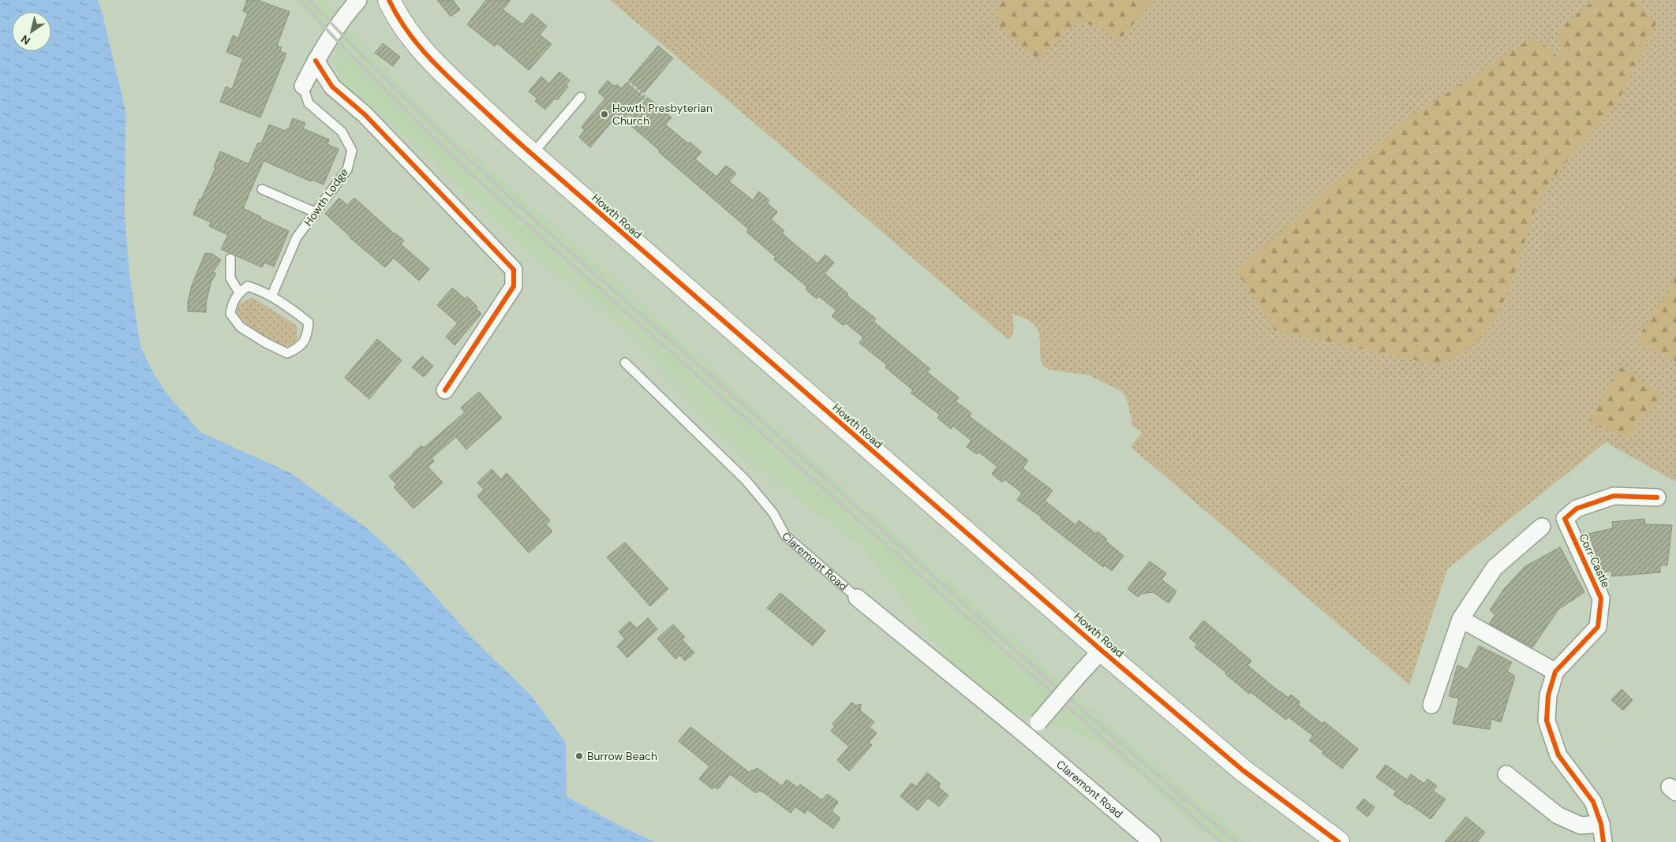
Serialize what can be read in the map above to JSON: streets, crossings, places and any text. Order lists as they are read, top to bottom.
{
  "streets": {
    "main road": ["Howth Road"],
    "street": ["Claremont Road", "Corr Castle"],
    "lane": ["Howth Lodge"]
  },
  "places": ["Howth Presbyterian Church", "Burrow Beach"],
  "north": "bottom left"
}
